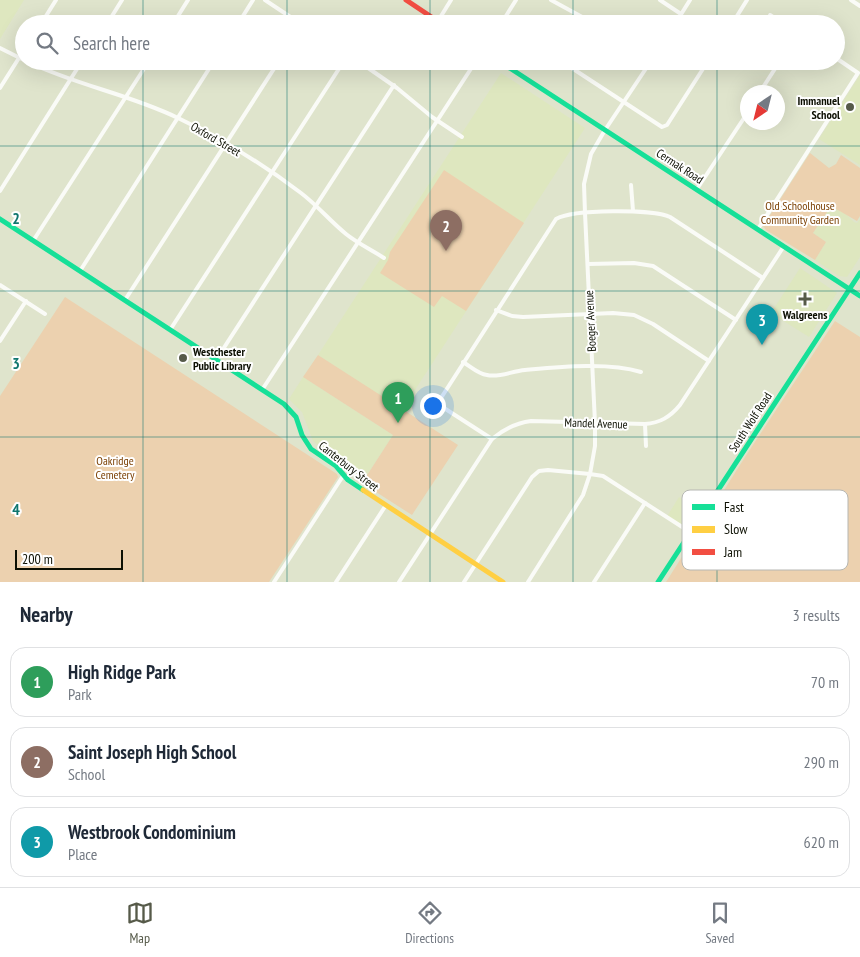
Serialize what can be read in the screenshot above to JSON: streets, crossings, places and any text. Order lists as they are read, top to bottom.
{
  "streets": {
    "main road": ["Cermak Road", "South Wolf Road", "Canterbury Street"],
    "street": ["Oxford Street", "Boeger Avenue", "Mandel Avenue"]
  },
  "crossings": [
    ["Cermak Road", "Boeger Avenue"],
    ["Cermak Road", "South Wolf Road"],
    ["Cermak Road", "Mandel Avenue"],
    ["Boeger Avenue", "Mandel Avenue"],
    ["Mandel Avenue", "Canterbury Street"]
  ],
  "parks": ["Old Schoolhouse Community Garden", "Oakridge Cemetery"],
  "places": {
    "other": ["Immanuel School", "Westchester Public Library"],
    "health": ["Walgreens"]
  },
  "legend": ["Fast", "Slow", "Jam"],
  "scale_bar": "200 m",
  "north": "bottom left",
  "page": {
    "search": "Search here",
    "pins": ["2", "3", "1"],
    "scale": "200 m",
    "heading": ["Nearby", "3 results"],
    "list": [
      {
        "mark": "1",
        "name": "High Ridge Park",
        "note": "Park",
        "value": "70 m"
      },
      {
        "mark": "2",
        "name": "Saint Joseph High School",
        "note": "School",
        "value": "290 m"
      },
      {
        "mark": "3",
        "name": "Westbrook Condominium",
        "note": "Place",
        "value": "620 m"
      }
    ],
    "nav": ["Map", "Directions", "Saved"]
  },
  "grid": {
    "rows": ["2", "3", "4"]
  }
}
